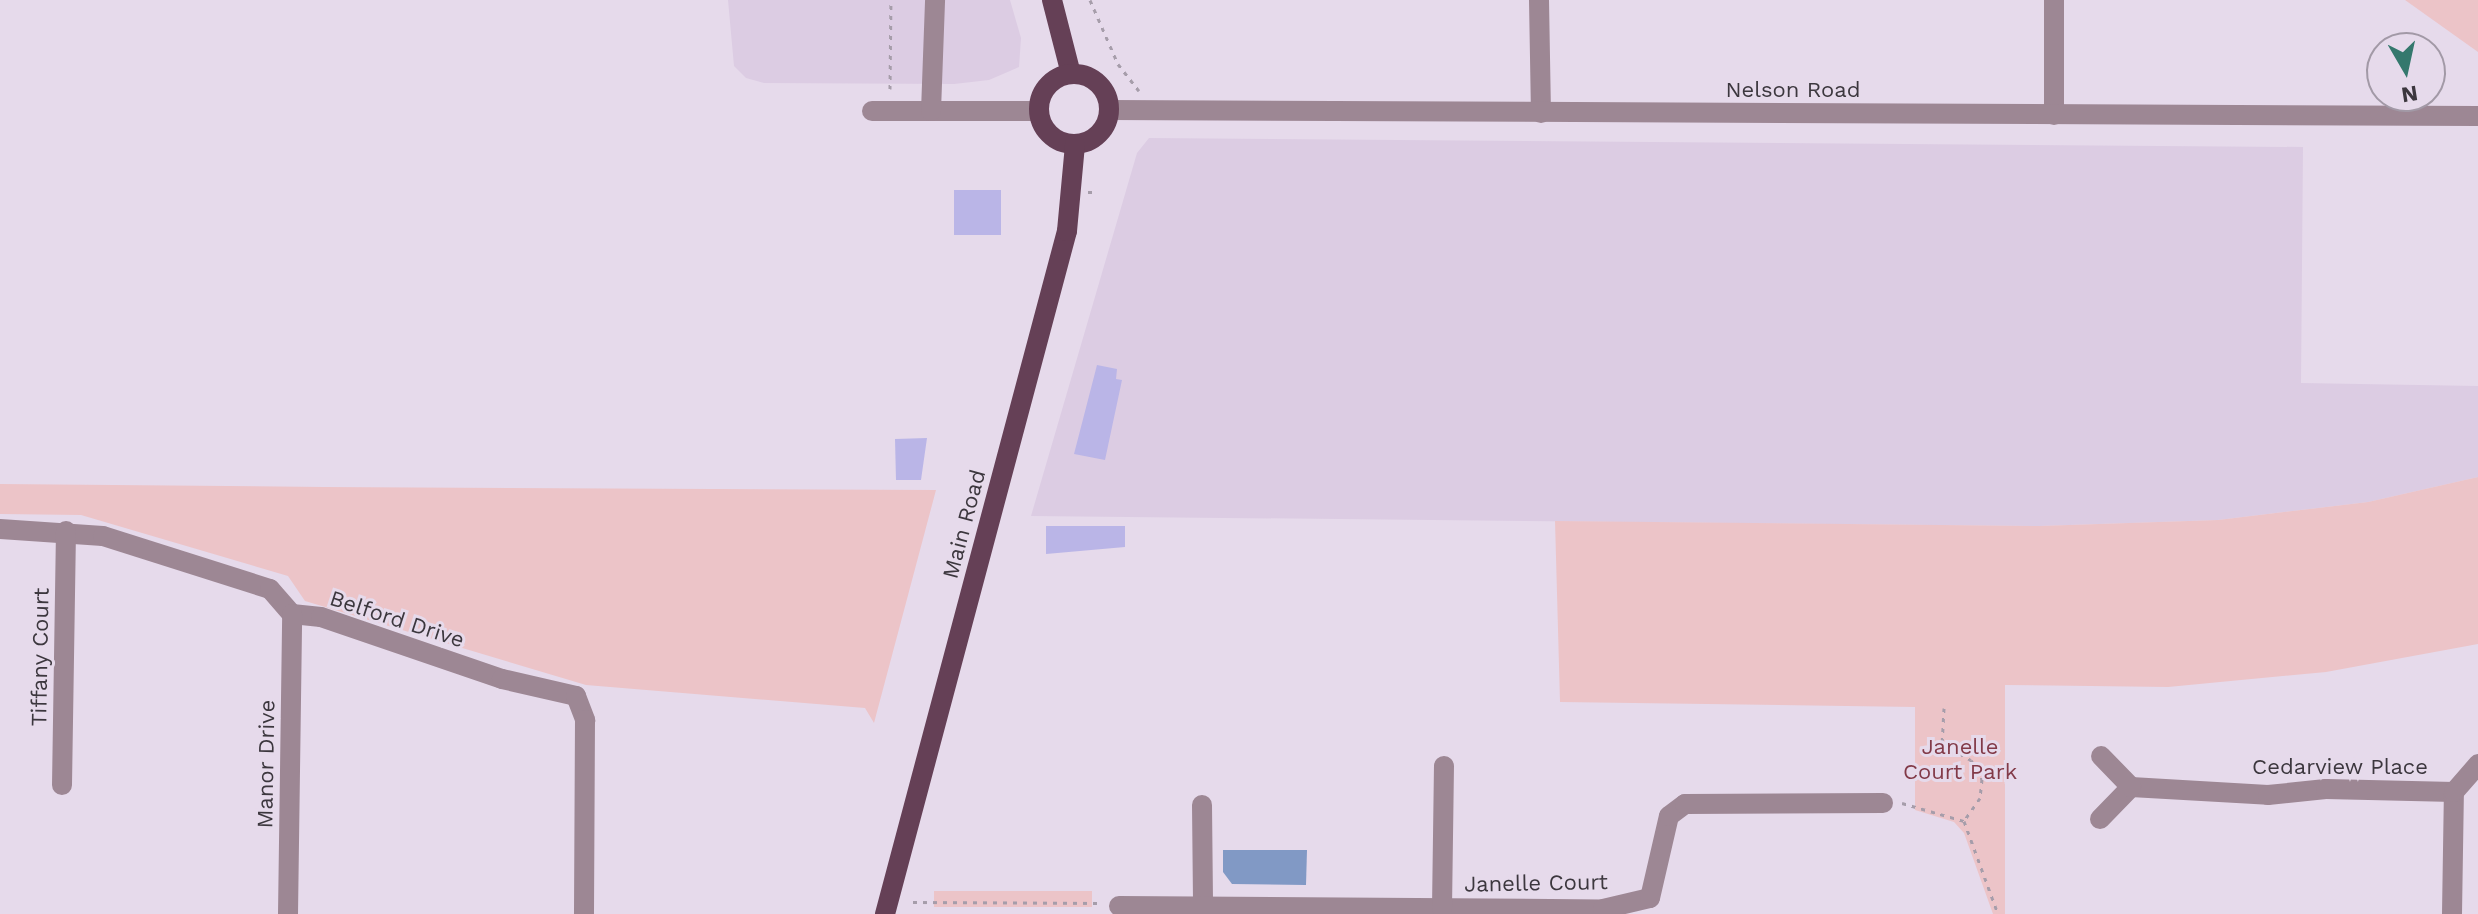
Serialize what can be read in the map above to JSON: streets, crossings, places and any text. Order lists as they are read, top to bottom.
{
  "streets": {
    "main road": ["Main Road"],
    "street": [
      "Nelson Road",
      "Belford Drive",
      "Tiffany Court",
      "Manor Drive",
      "Cedarview Place",
      "Janelle Court"
    ]
  },
  "crossings": [
    ["Nelson Road", "Main Road"],
    ["Belford Drive", "Manor Drive"]
  ],
  "parks": ["Janelle Court Park"],
  "north": "bottom"
}
